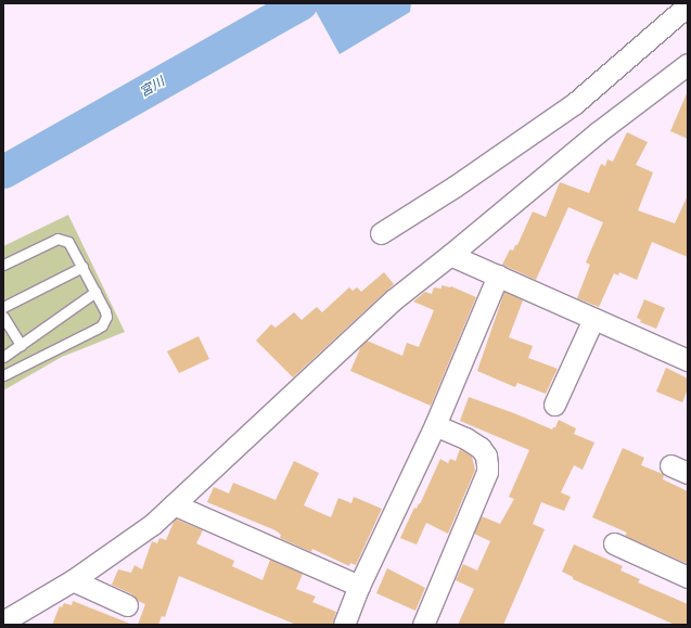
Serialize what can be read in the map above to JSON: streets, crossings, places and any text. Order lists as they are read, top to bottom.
{
  "water": ["宮川"]
}
